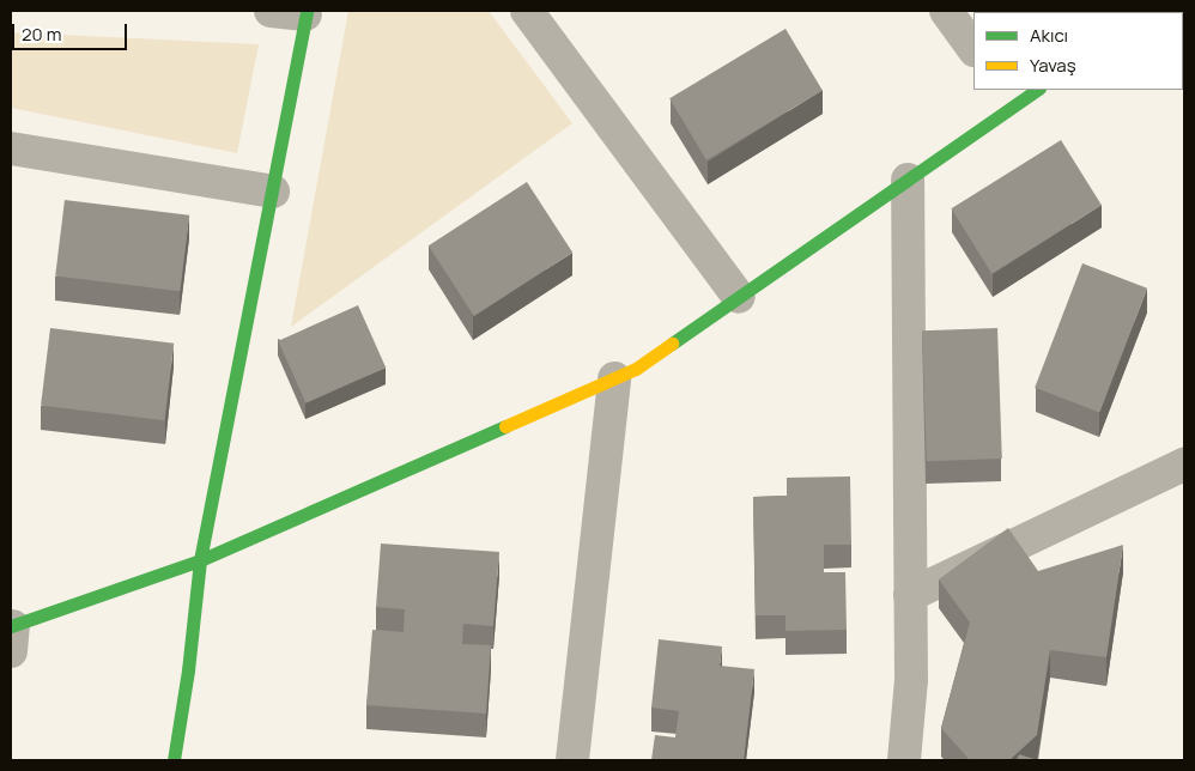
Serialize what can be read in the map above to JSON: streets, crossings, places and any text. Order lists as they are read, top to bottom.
{
  "legend": ["Akıcı", "Yavaş"],
  "scale_bar": "20 m"
}
